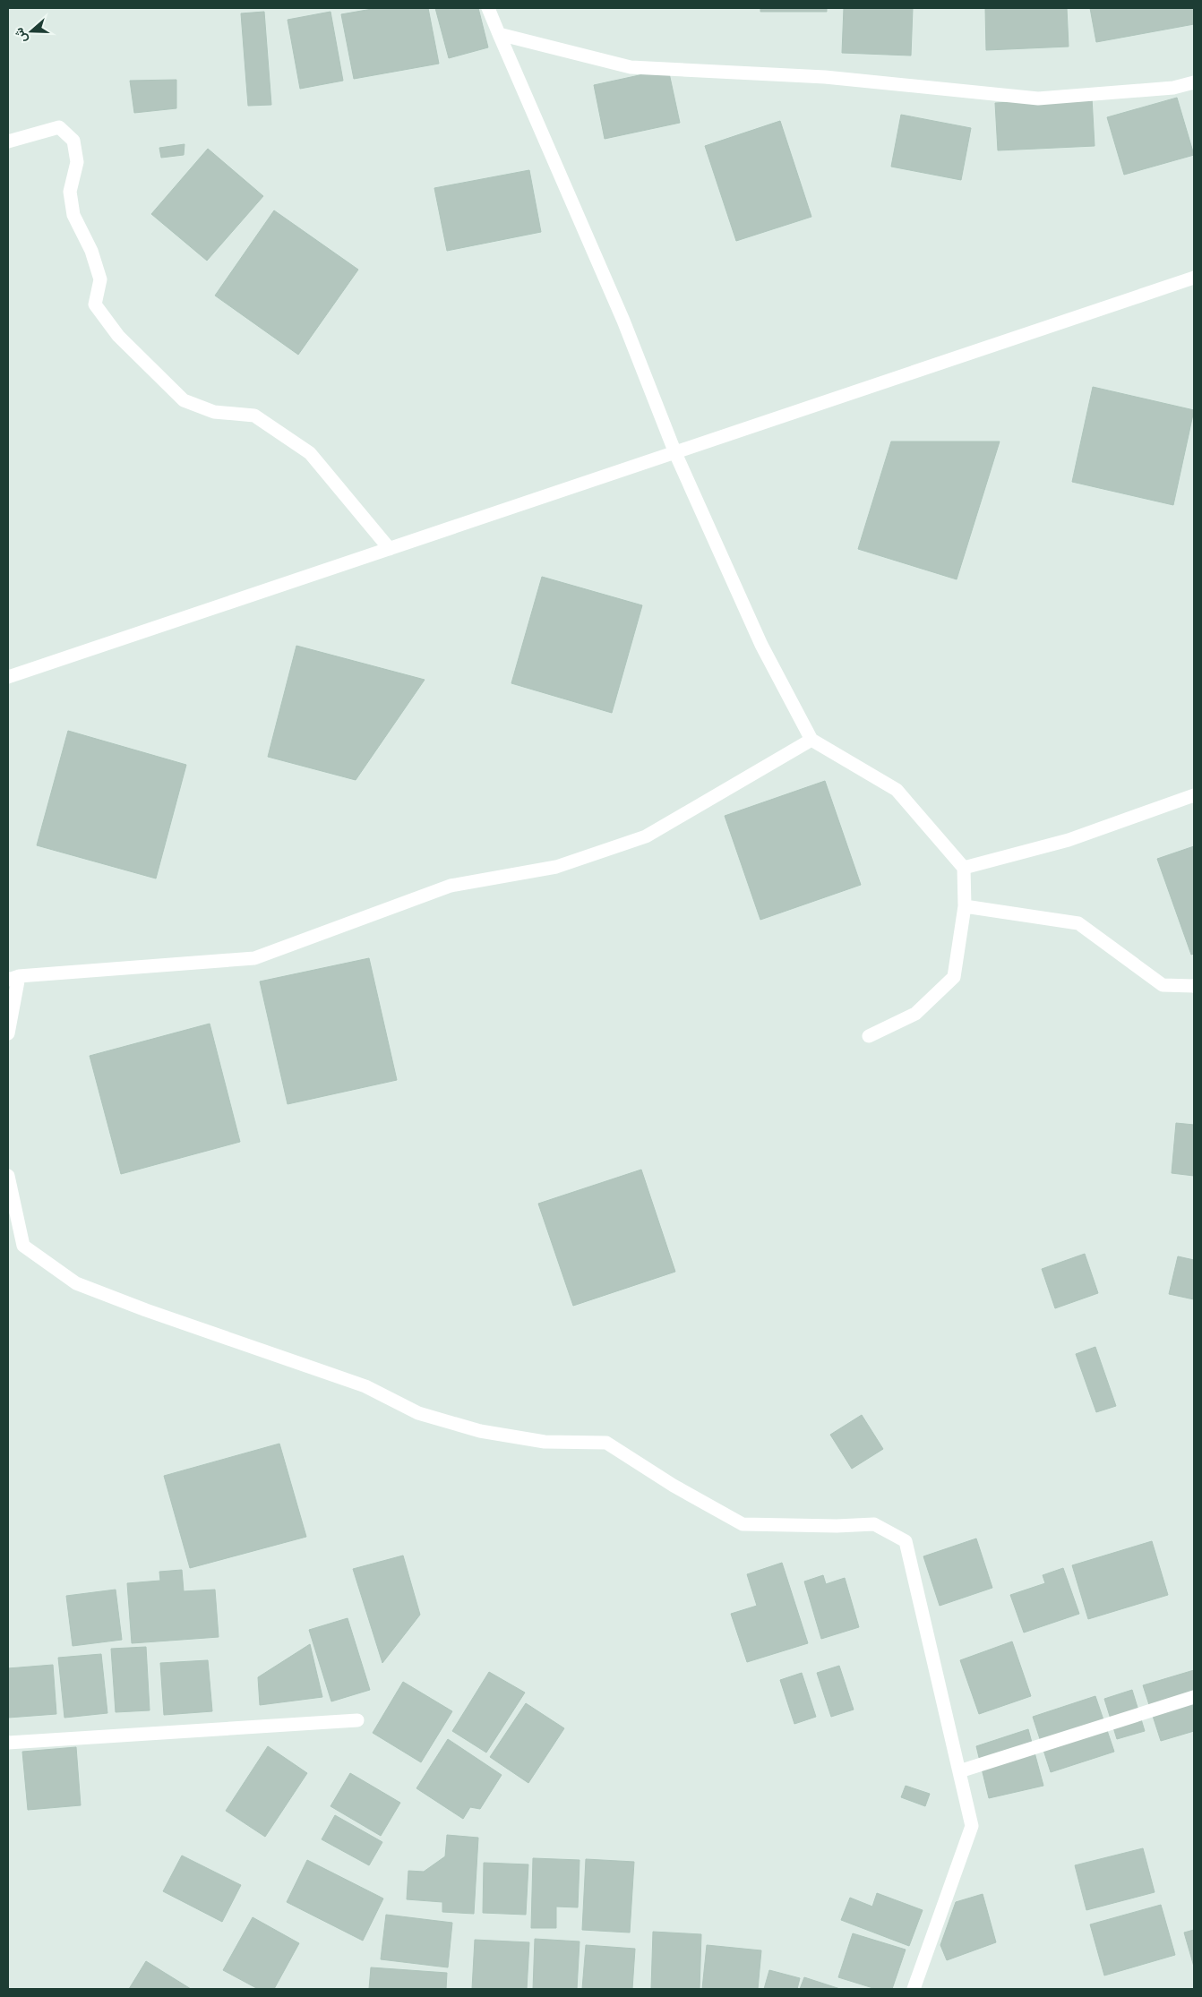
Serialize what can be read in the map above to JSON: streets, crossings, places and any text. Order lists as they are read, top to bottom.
{
  "north": "left"
}
